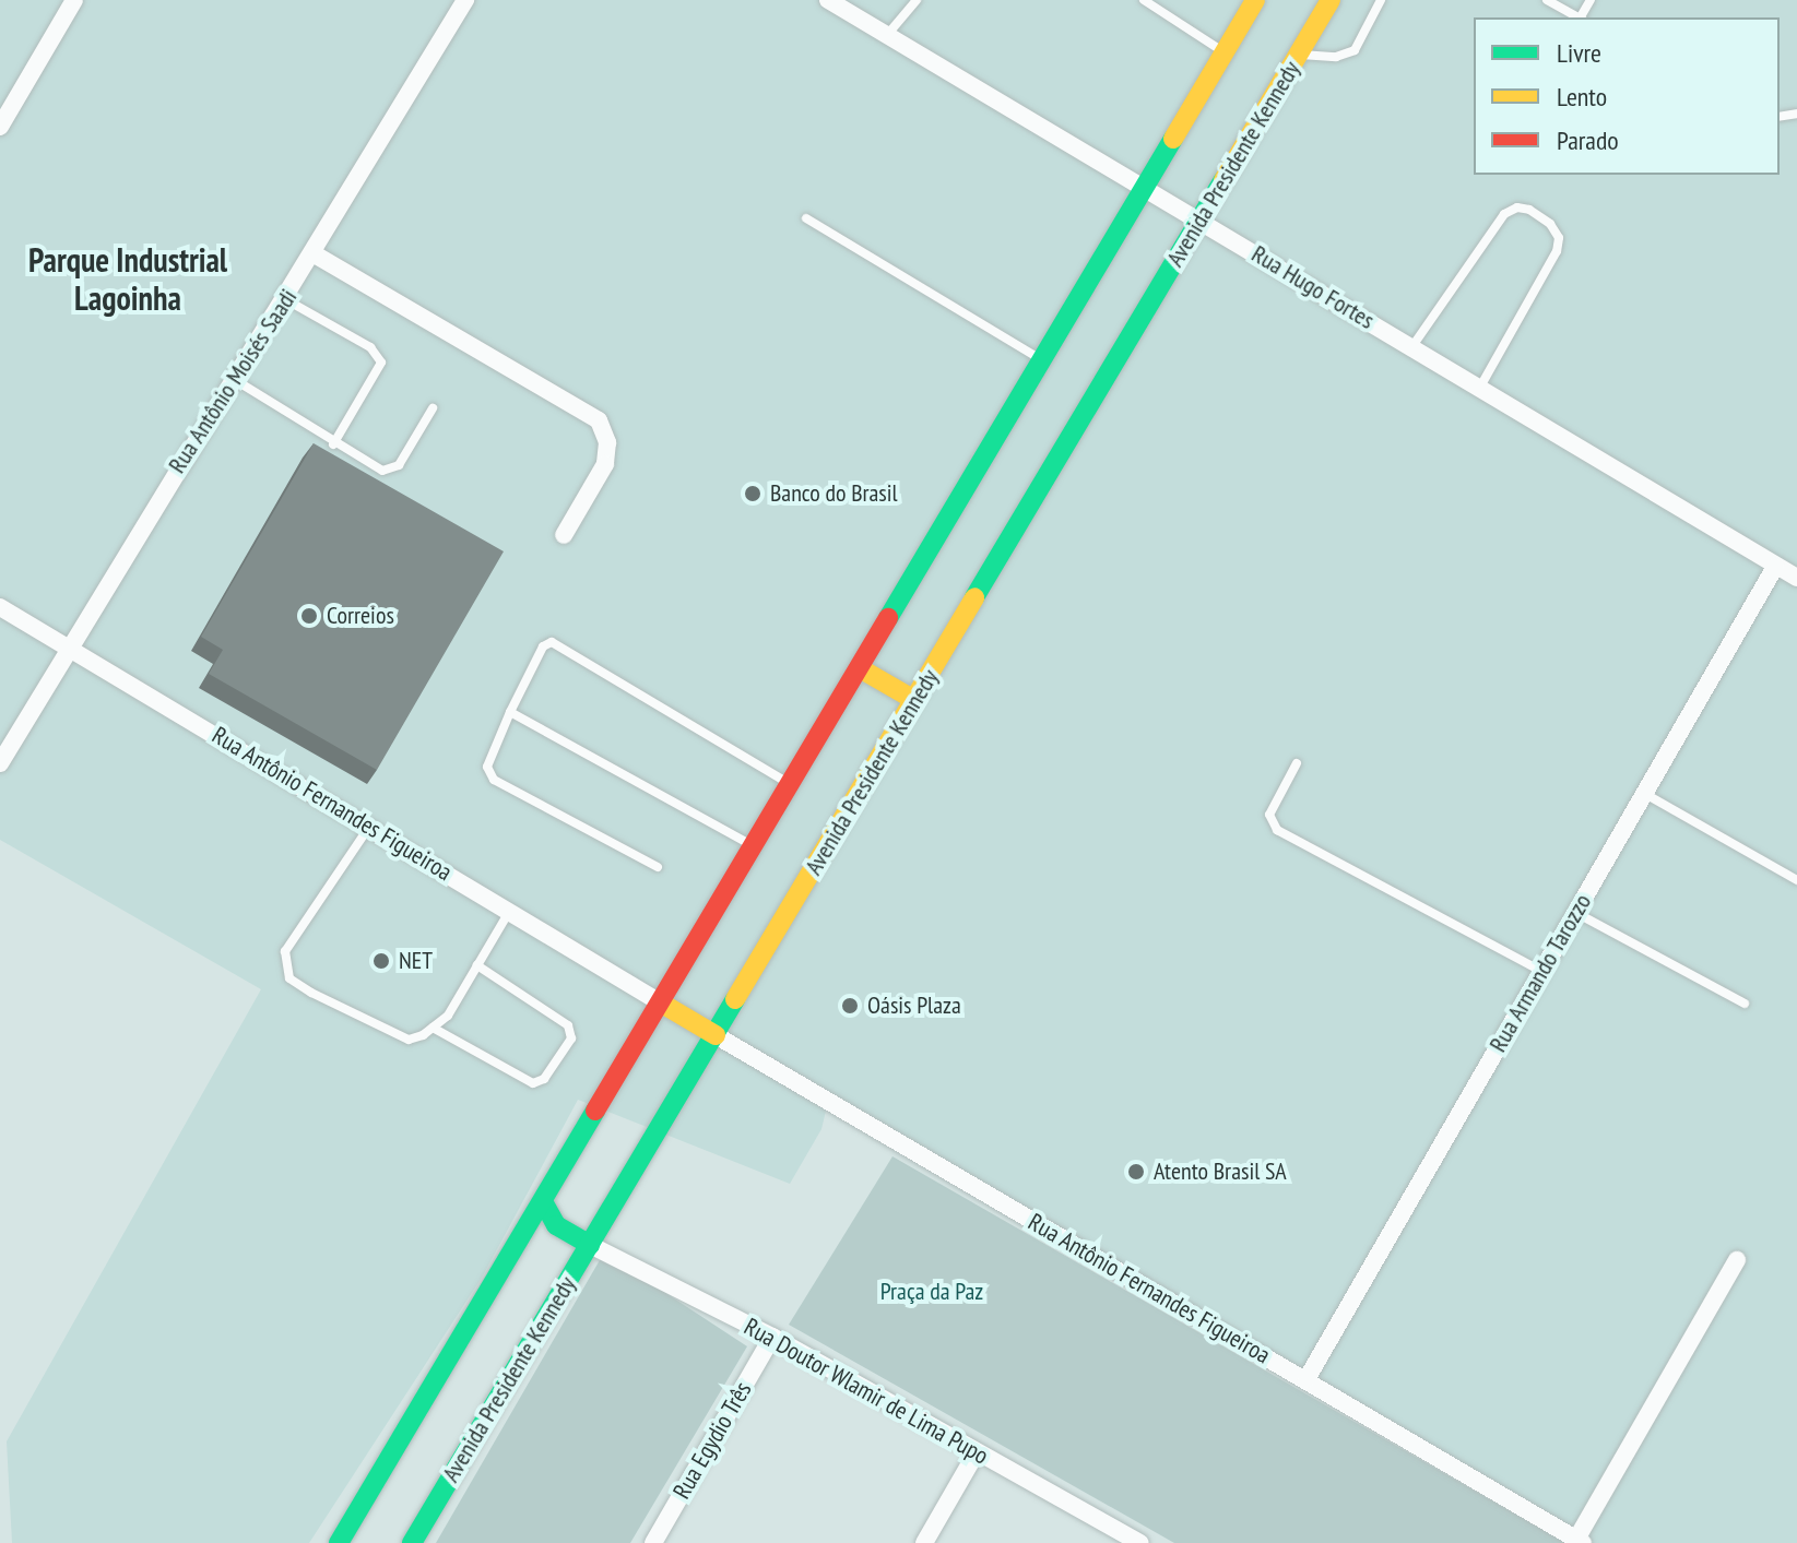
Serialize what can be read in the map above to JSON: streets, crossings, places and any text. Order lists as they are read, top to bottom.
{
  "streets": {
    "main road": ["Avenida Presidente Kennedy"],
    "street": [
      "Rua Hugo Fortes",
      "Rua Antônio Moisés Saadi",
      "Rua Antônio Fernandes Figueiroa",
      "Rua Armando Tarozzo",
      "Rua Doutor Wlamir de Lima Pupo",
      "Rua Egydio Três"
    ]
  },
  "crossings": [
    ["Avenida Presidente Kennedy", "Rua Hugo Fortes"],
    ["Avenida Presidente Kennedy", "Rua Antônio Fernandes Figueiroa"],
    ["Avenida Presidente Kennedy", "Rua Doutor Wlamir de Lima Pupo"],
    ["Rua Hugo Fortes", "Rua Armando Tarozzo"],
    ["Rua Antônio Moisés Saadi", "Rua Antônio Fernandes Figueiroa"],
    ["Rua Antônio Fernandes Figueiroa", "Rua Armando Tarozzo"],
    ["Rua Doutor Wlamir de Lima Pupo", "Rua Egydio Três"]
  ],
  "districts": ["Parque Industrial Lagoinha"],
  "parks": ["Praça da Paz"],
  "places": [
    "Banco do Brasil",
    "Correios",
    "NET",
    "Oásis Plaza",
    "Atento Brasil SA"
  ],
  "legend": ["Livre", "Lento", "Parado"]
}
